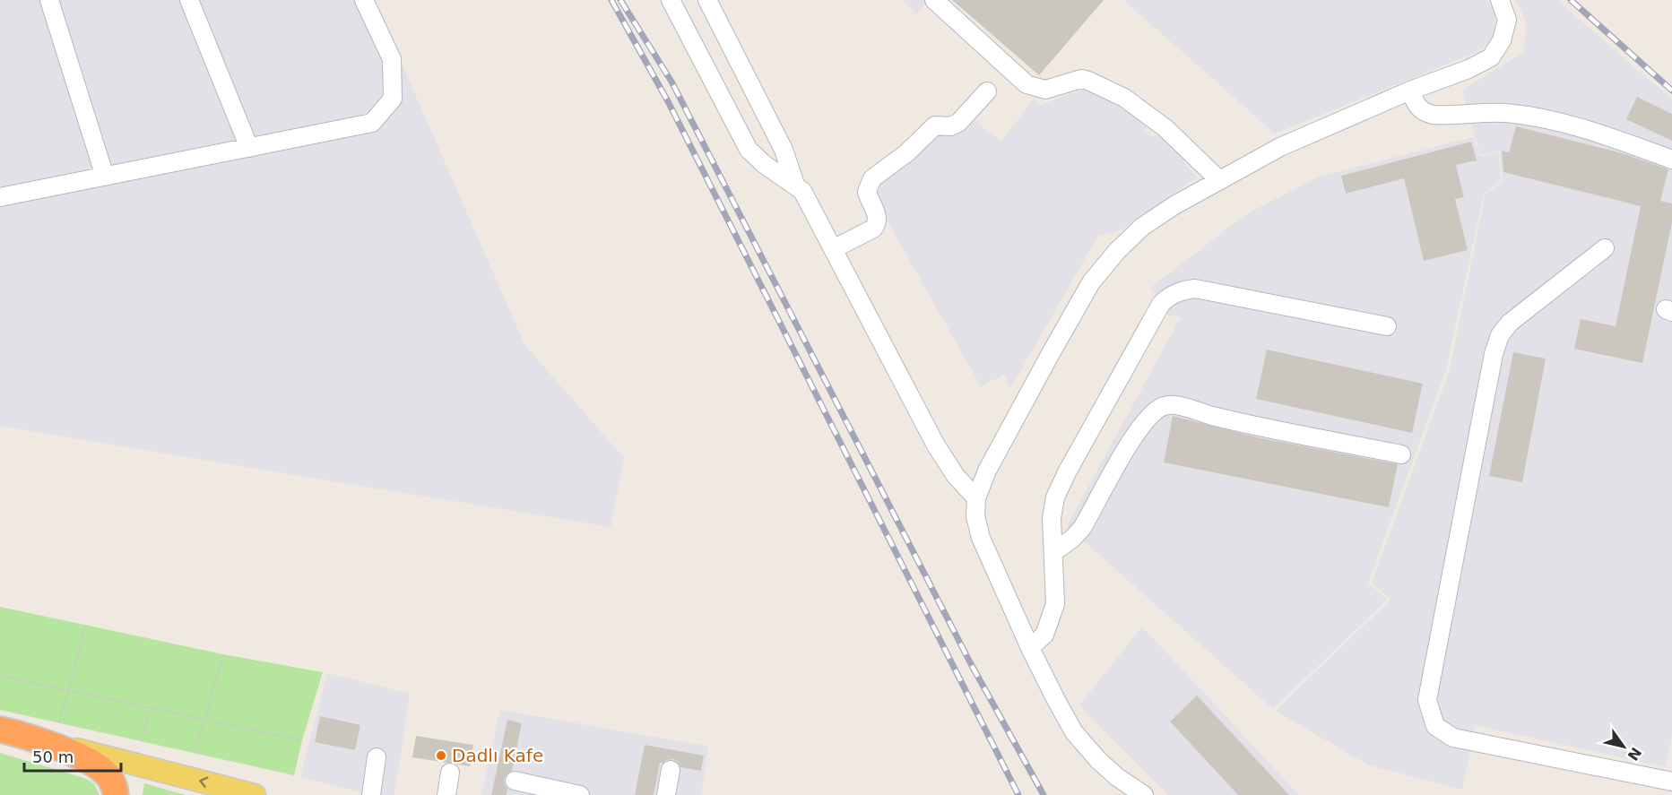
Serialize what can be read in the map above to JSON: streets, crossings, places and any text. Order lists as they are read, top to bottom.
{
  "places": ["Dadlı Kafe"],
  "scale_bar": "50 m",
  "north": "bottom right"
}
